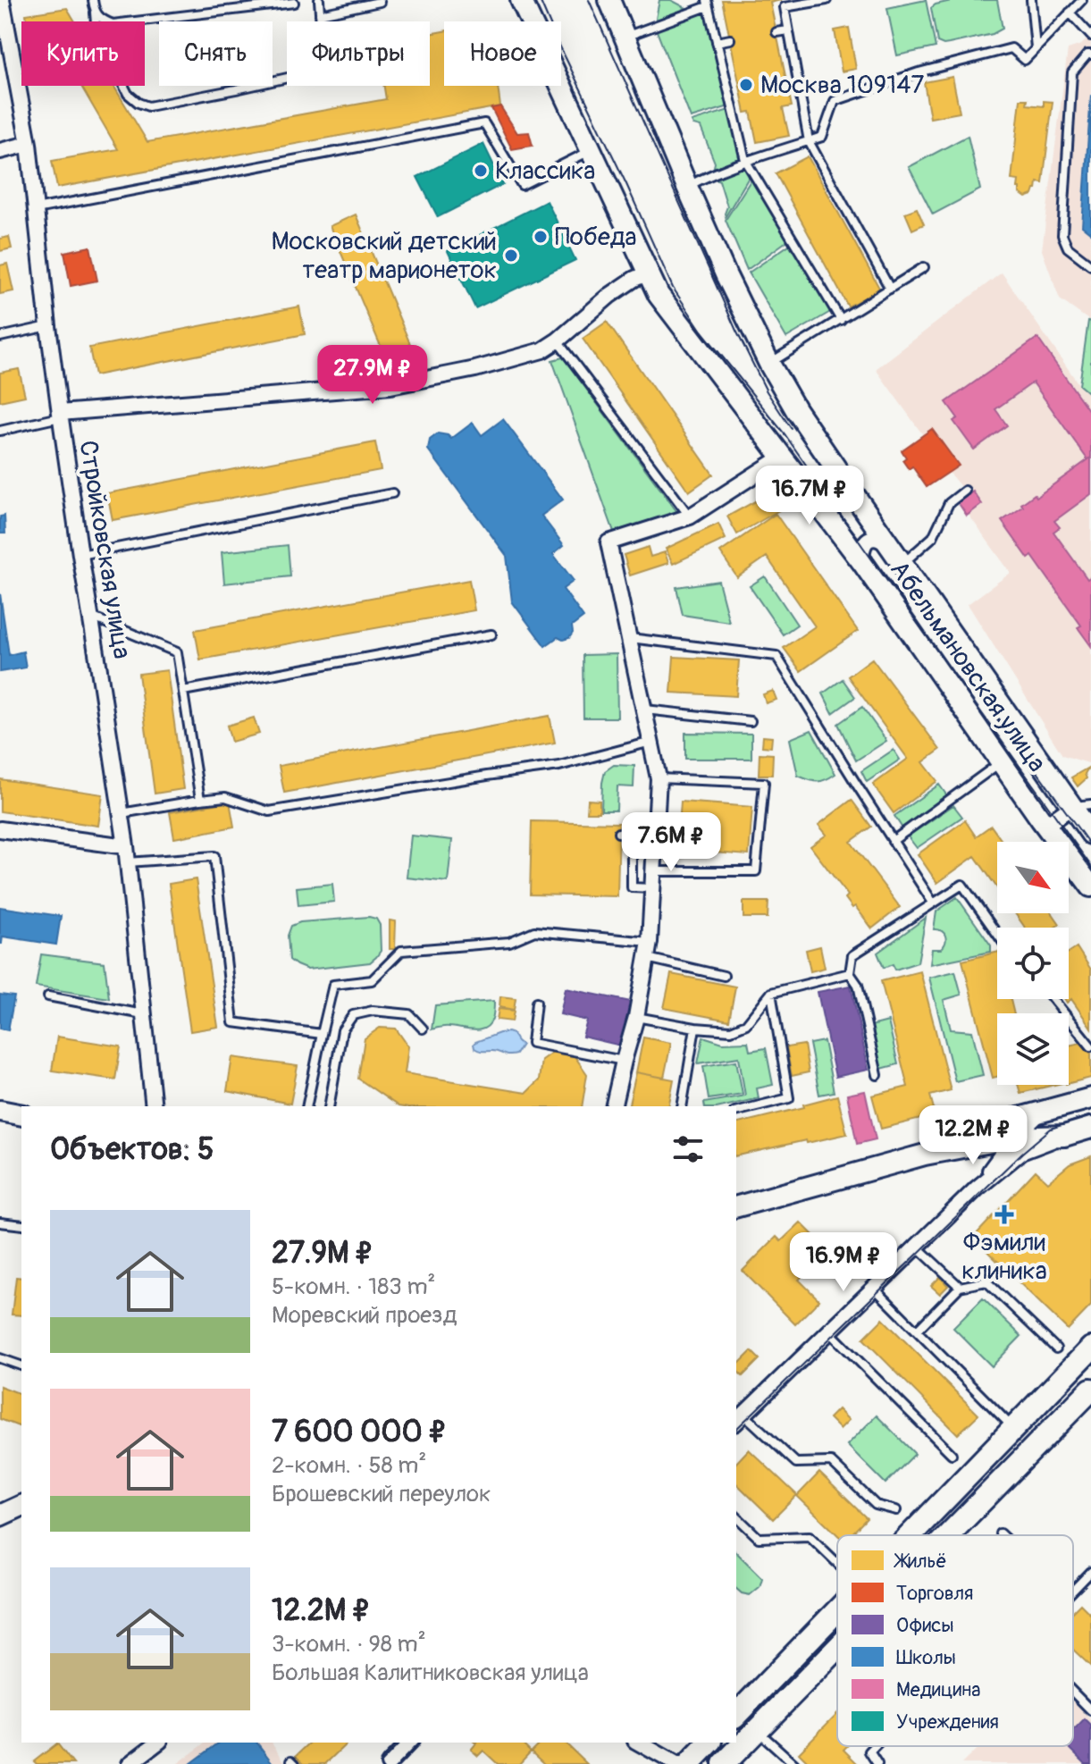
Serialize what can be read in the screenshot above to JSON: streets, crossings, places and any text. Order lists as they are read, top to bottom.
{
  "streets": {
    "main road": ["Абельмановская улица"],
    "street": ["Стройковская улица"]
  },
  "places": {
    "other": [
      "Москва 109147",
      "Классика",
      "Победа",
      "Московский детский театр марионеток"
    ],
    "health": ["Фэмили клиника"]
  },
  "legend": [
    "Жильё",
    "Торговля",
    "Офисы",
    "Школы",
    "Медицина",
    "Учреждения"
  ],
  "north": "bottom right",
  "page": {
    "chip": [
      "Купить",
      "Снять",
      "Фильтры",
      "Новое"
    ],
    "price": [
      "27.9M ₽",
      "16.7M ₽",
      "7.6M ₽",
      "12.2M ₽",
      "16.9M ₽"
    ],
    "heading": "Объектов: 5",
    "list": [
      {
        "name": "27.9M ₽",
        "note": "5-комн. · 183 m² · Моревский проезд"
      },
      {
        "name": "7 600 000 ₽",
        "note": "2-комн. · 58 m² · Брошевский переулок"
      },
      {
        "name": "12.2M ₽",
        "note": "3-комн. · 98 m² · Большая Калитниковская улица"
      }
    ]
  }
}
